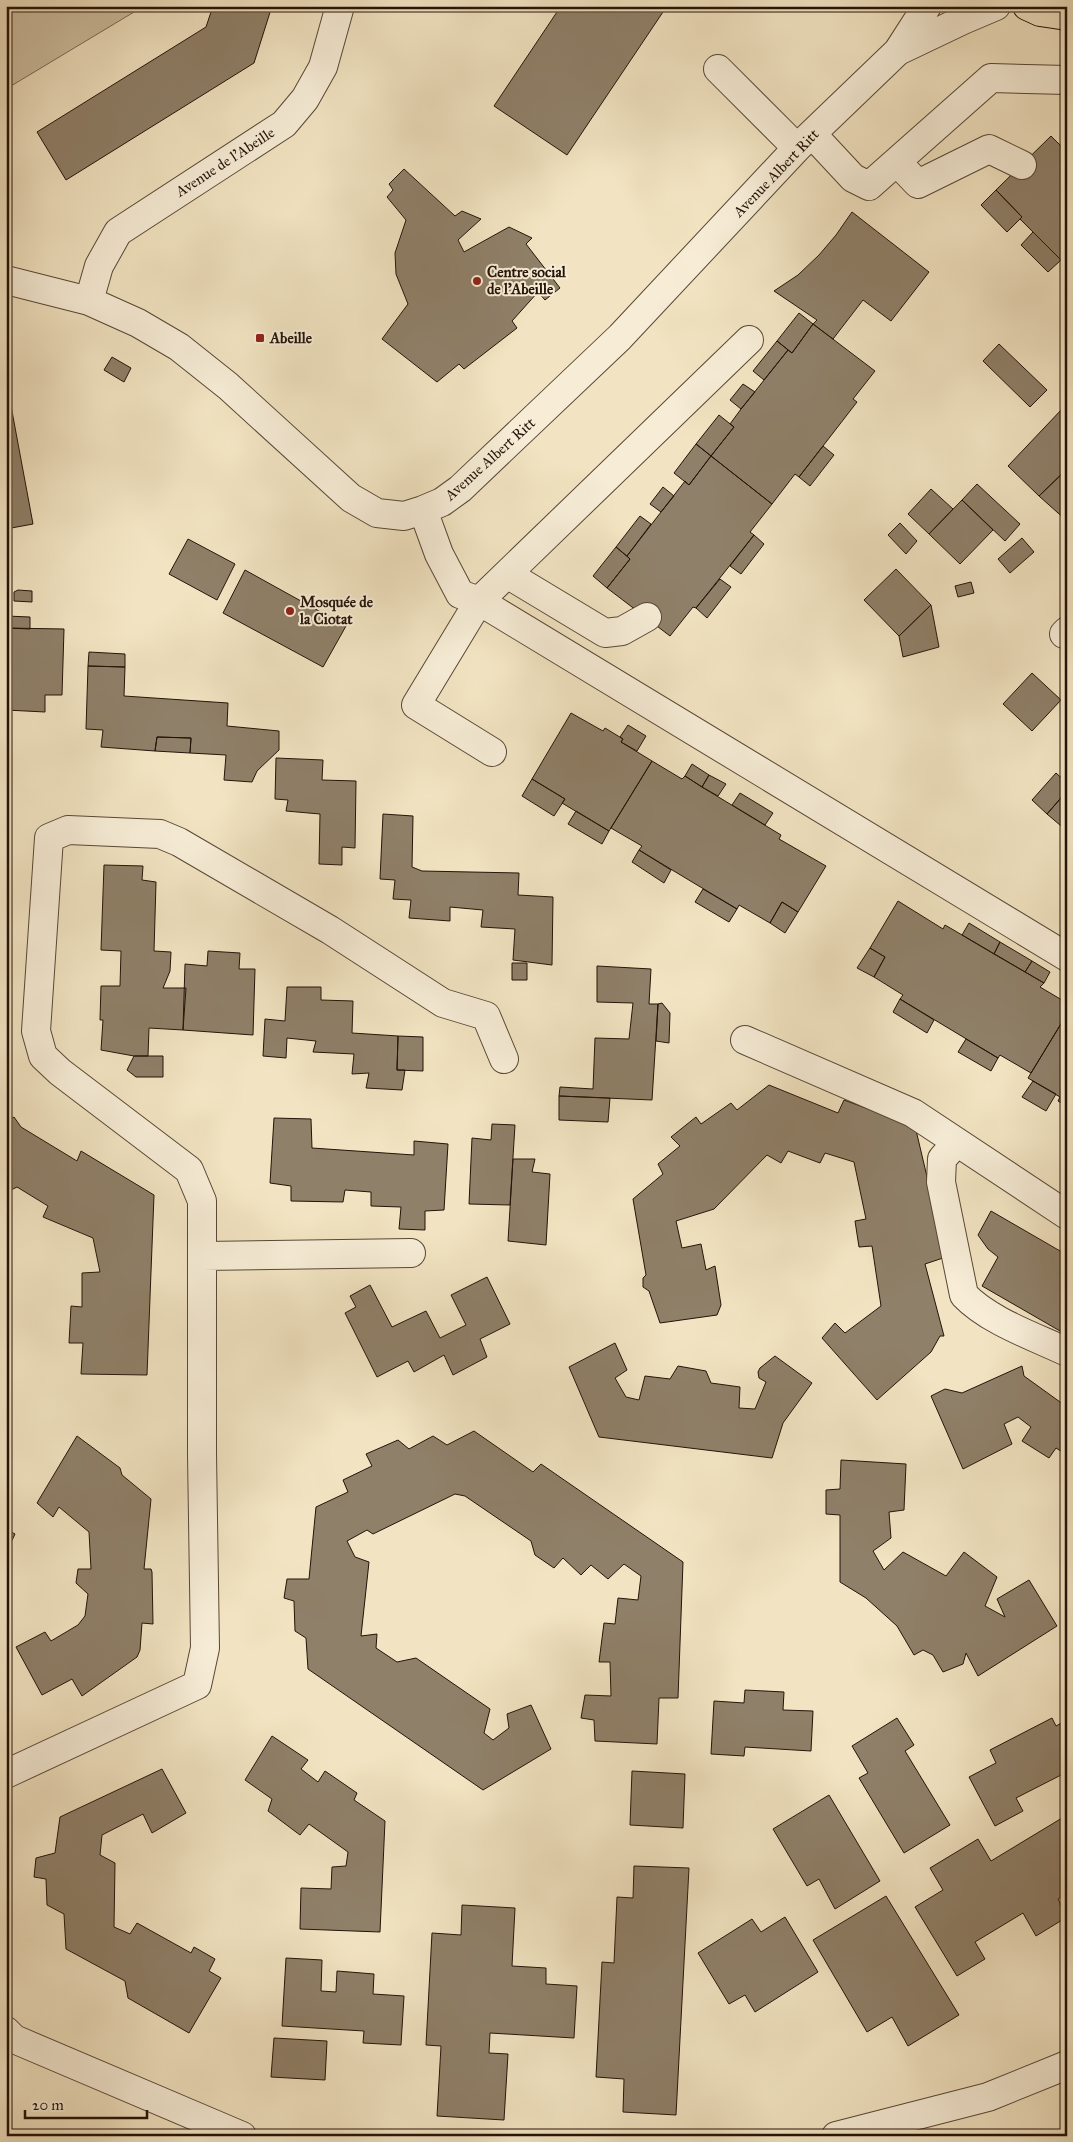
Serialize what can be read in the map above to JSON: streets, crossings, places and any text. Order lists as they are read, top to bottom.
{
  "streets": {
    "street": ["Avenue de l'Abeille", "Avenue Albert Ritt"]
  },
  "crossings": [
    ["Avenue de l'Abeille", "Avenue Albert Ritt"]
  ],
  "places": {
    "other": ["Centre social de l'Abeille", "Mosquée de la Ciotat"],
    "transit": ["Abeille"]
  },
  "scale_bar": "20 m"
}
